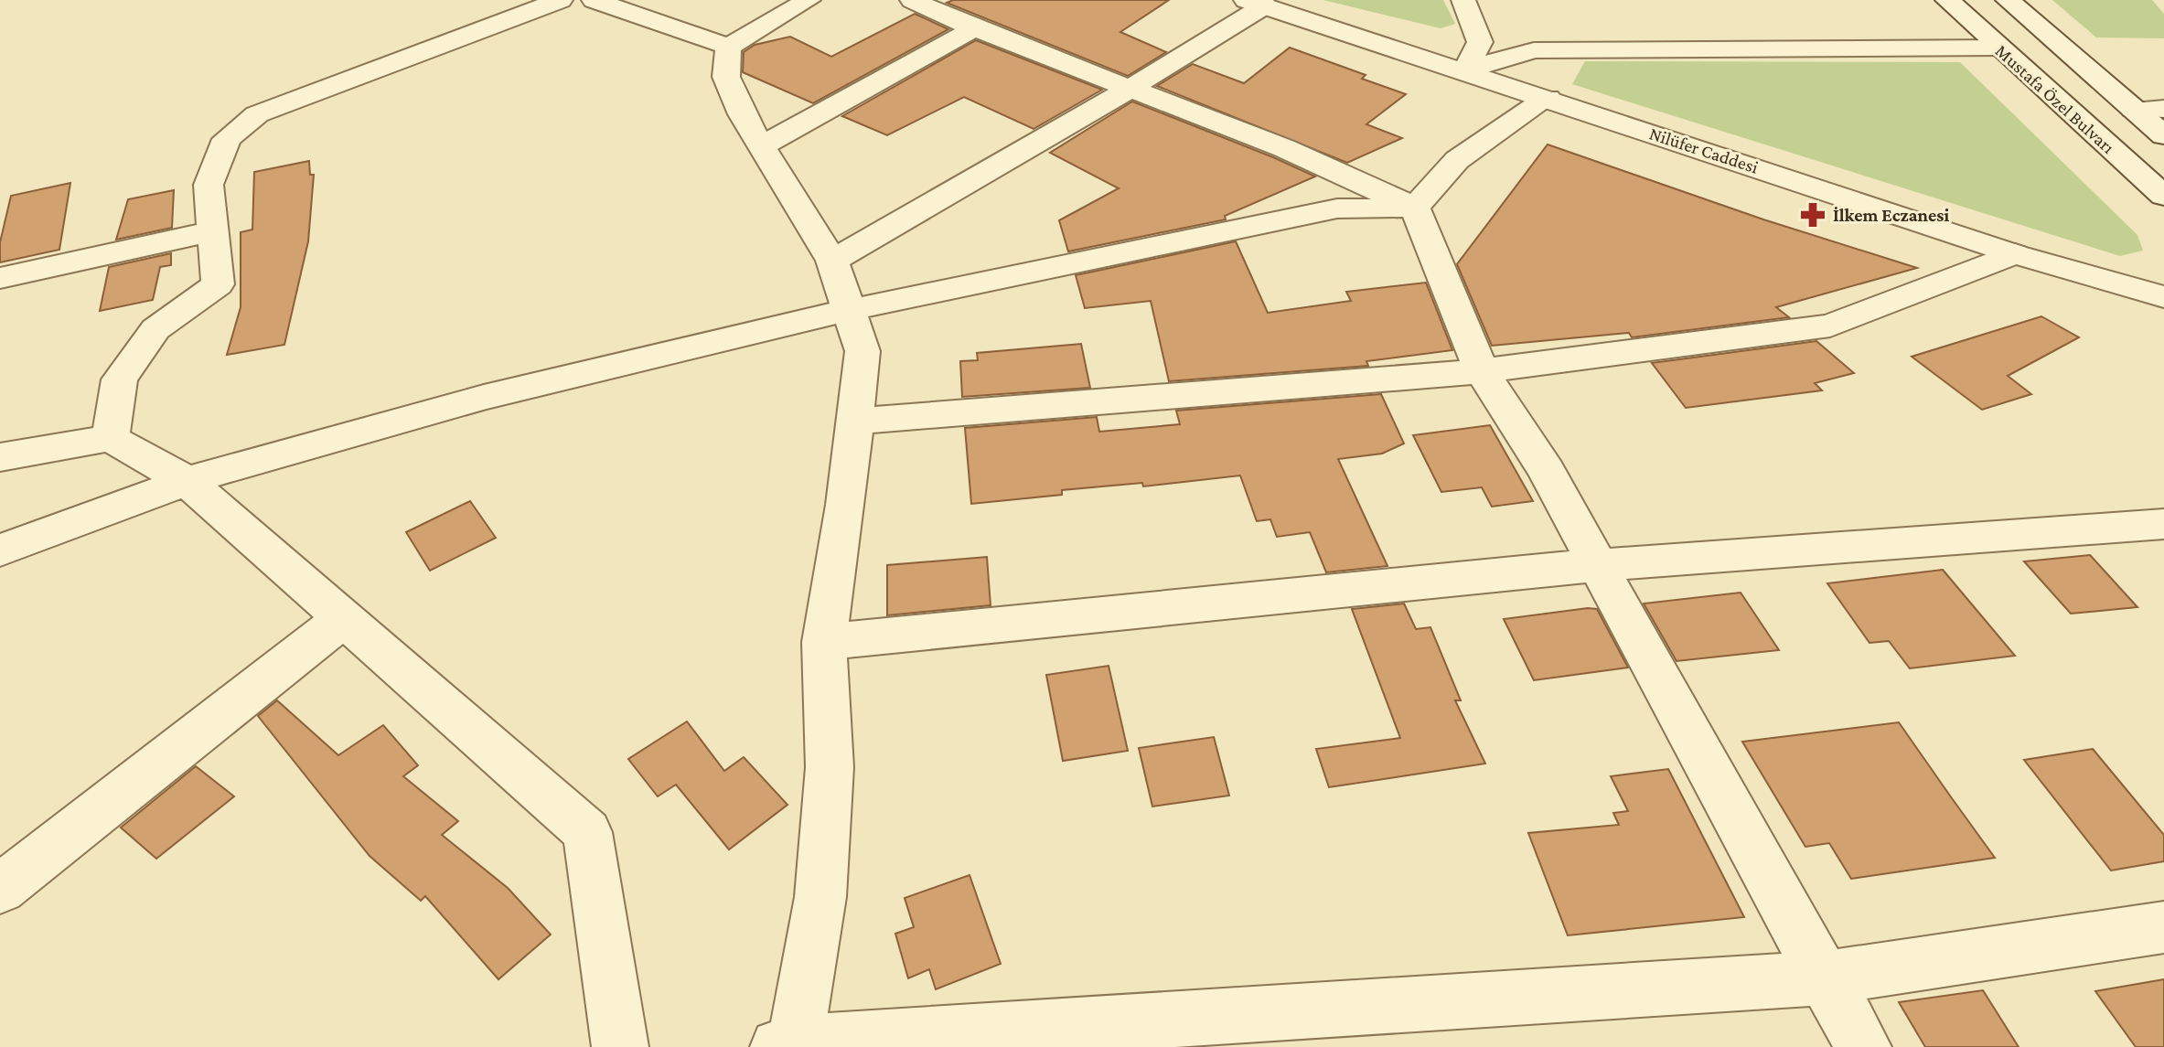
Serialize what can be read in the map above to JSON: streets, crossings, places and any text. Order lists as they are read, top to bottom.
{
  "streets": {
    "street": ["Mustafa Özel Bulvarı", "Nilüfer Caddesi"]
  },
  "places": {
    "pharmacy": ["İlkem Eczanesi"]
  }
}
